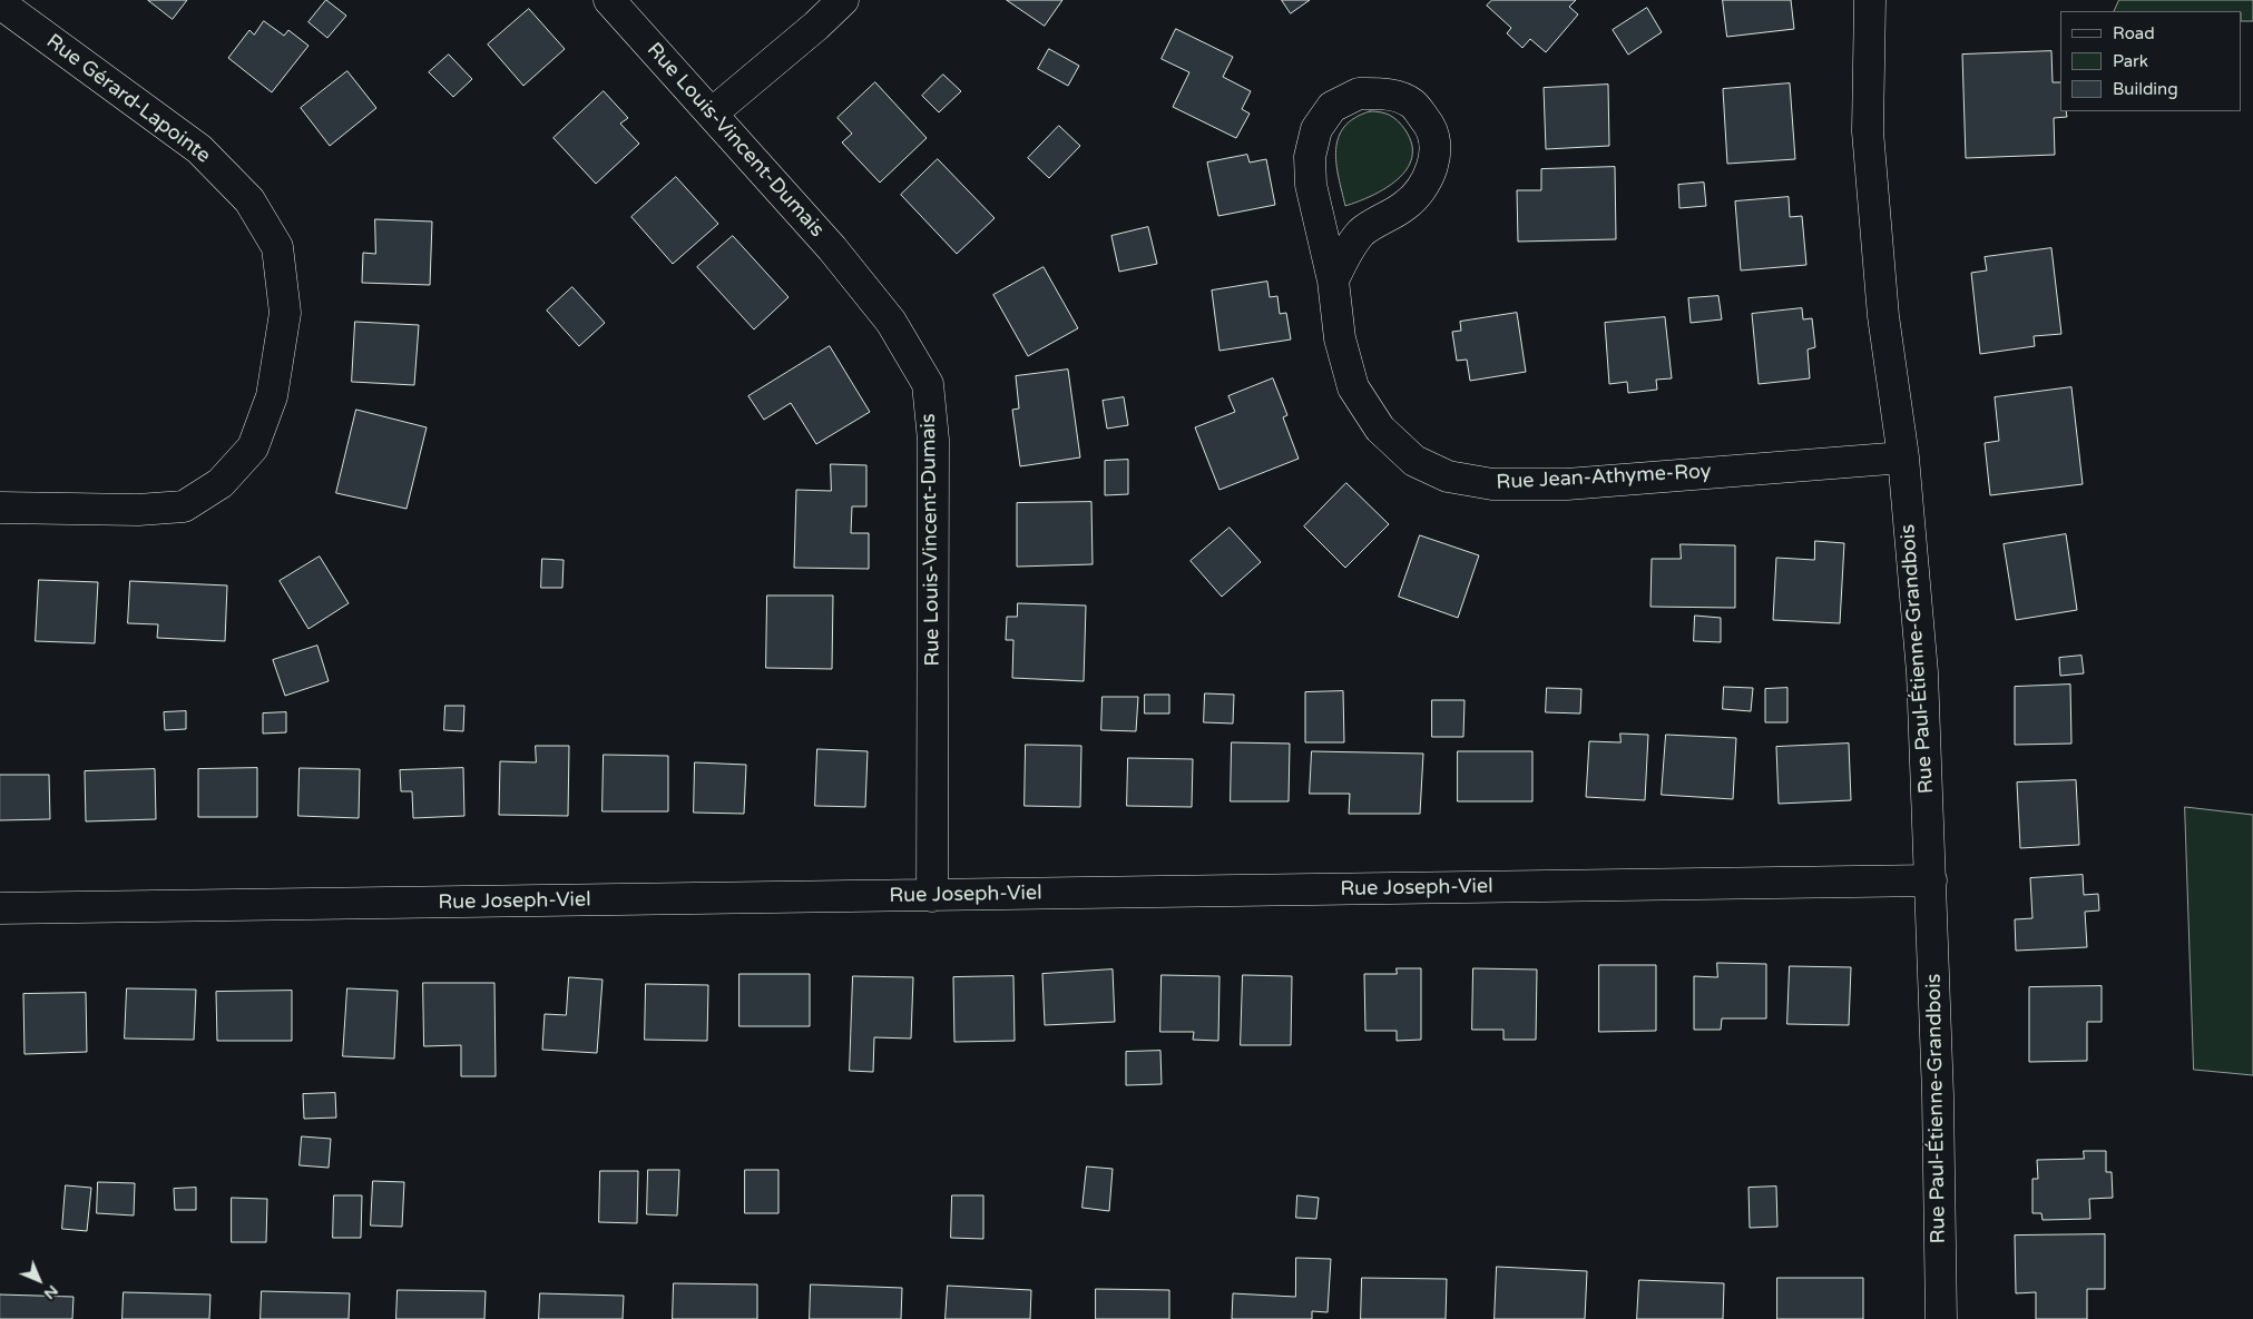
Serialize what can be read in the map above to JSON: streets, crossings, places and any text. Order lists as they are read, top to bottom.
{
  "streets": {
    "street": [
      "Rue Gérard-Lapointe",
      "Rue Louis-Vincent-Dumais",
      "Rue Jean-Athyme-Roy",
      "Rue Paul-Étienne-Grandbois",
      "Rue Joseph-Viel"
    ]
  },
  "crossings": [
    ["Rue Louis-Vincent-Dumais", "Rue Joseph-Viel"],
    ["Rue Jean-Athyme-Roy", "Rue Paul-Étienne-Grandbois"],
    ["Rue Paul-Étienne-Grandbois", "Rue Joseph-Viel"]
  ],
  "legend": ["Road", "Park", "Building"],
  "north": "bottom right"
}
